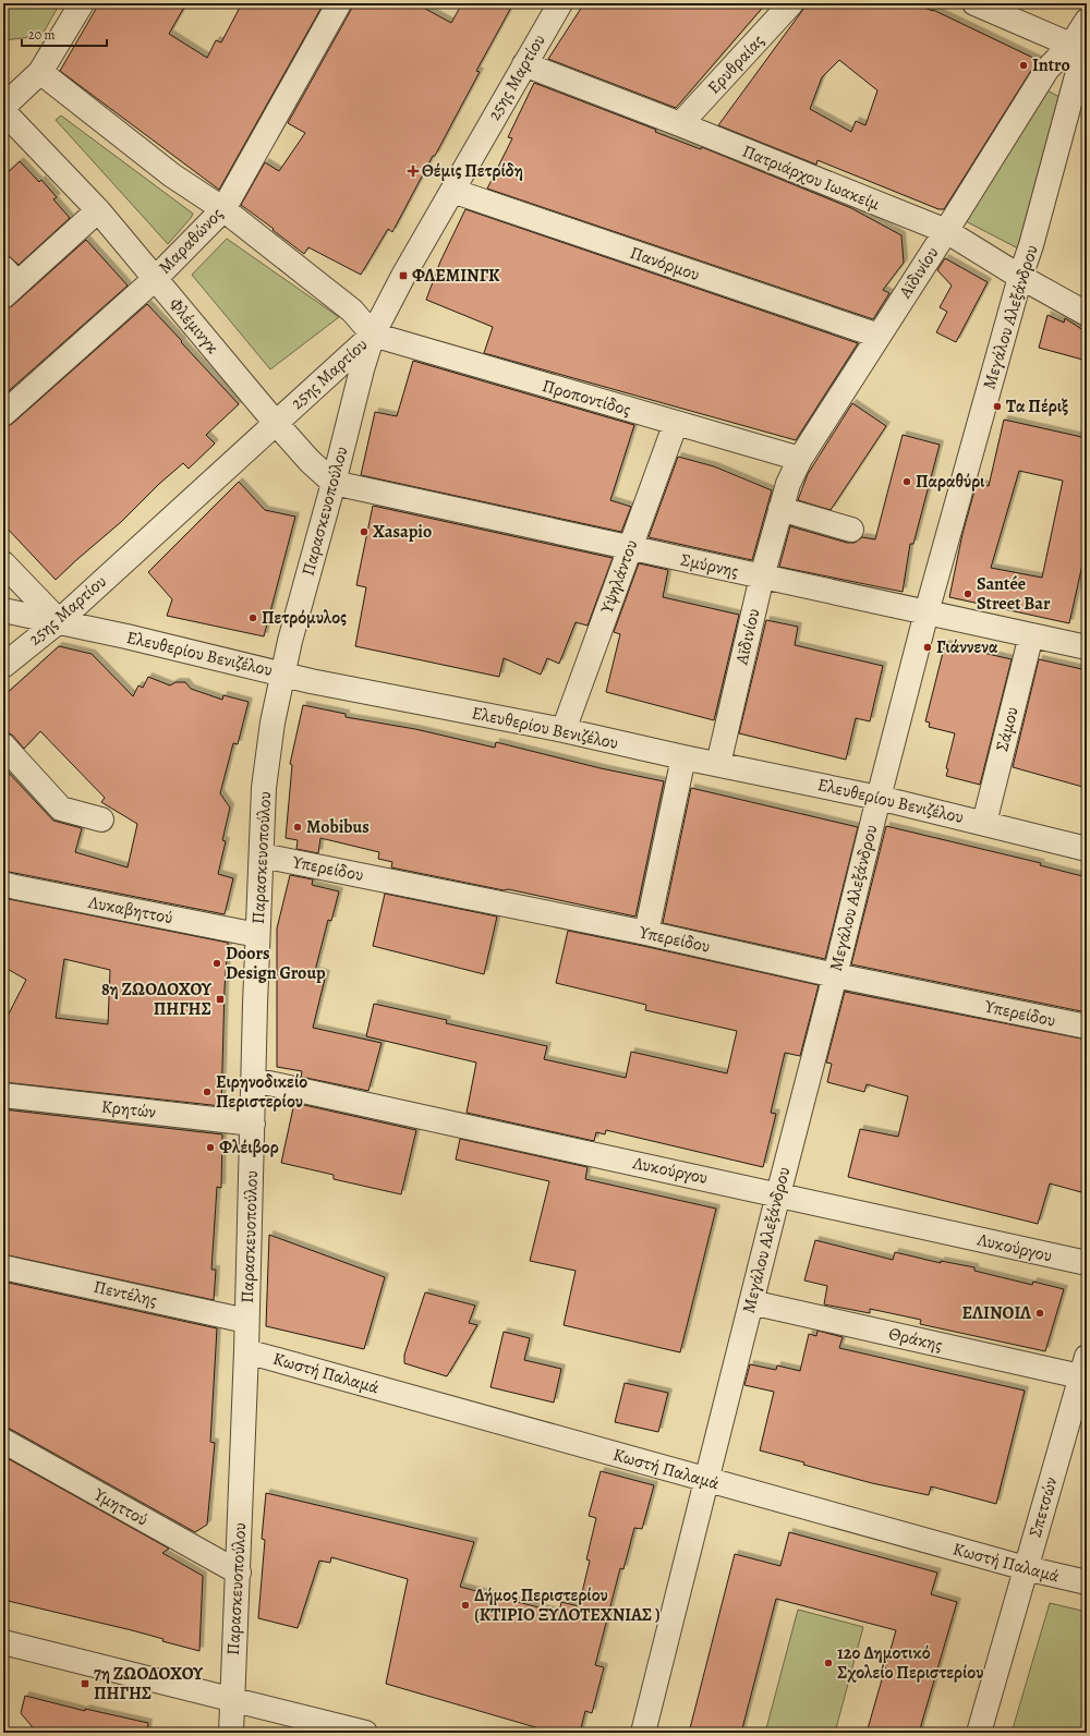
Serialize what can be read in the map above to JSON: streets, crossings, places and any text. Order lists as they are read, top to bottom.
{
  "streets": {
    "street": [
      "Ερυθραίας",
      "25ης Μαρτίου",
      "Πατριάρχου Ιωακείμ",
      "Μαραθώνος",
      "Πανόρμου",
      "Αϊδινίου",
      "Μεγάλου Αλεξάνδρου",
      "Φλέμινγκ",
      "Προποντίδος",
      "Παρασκευοπούλου",
      "Σμύρνης",
      "Υψηλάντου",
      "Ελευθερίου Βενιζέλου",
      "Σάμου",
      "Υπερείδου",
      "Λυκαβηττού",
      "Κρητών",
      "Λυκούργου",
      "Πεντέλης",
      "Θράκης",
      "Κωστή Παλαμά",
      "Υμηττού",
      "Σπετσών"
    ]
  },
  "crossings": [
    ["Ερυθραίας", "Πατριάρχου Ιωακείμ"],
    ["25ης Μαρτίου", "Πατριάρχου Ιωακείμ"],
    ["25ης Μαρτίου", "Πανόρμου"],
    ["25ης Μαρτίου", "Φλέμινγκ"],
    ["25ης Μαρτίου", "Προποντίδος"],
    ["25ης Μαρτίου", "Παρασκευοπούλου"],
    ["25ης Μαρτίου", "Ελευθερίου Βενιζέλου"],
    ["Πατριάρχου Ιωακείμ", "Αϊδινίου"],
    ["Πατριάρχου Ιωακείμ", "Μεγάλου Αλεξάνδρου"],
    ["Μαραθώνος", "Φλέμινγκ"],
    ["Πανόρμου", "Αϊδινίου"],
    ["Αϊδινίου", "Μεγάλου Αλεξάνδρου"],
    ["Αϊδινίου", "Προποντίδος"],
    ["Αϊδινίου", "Σμύρνης"],
    ["Αϊδινίου", "Ελευθερίου Βενιζέλου"],
    ["Μεγάλου Αλεξάνδρου", "Σμύρνης"],
    ["Μεγάλου Αλεξάνδρου", "Ελευθερίου Βενιζέλου"],
    ["Μεγάλου Αλεξάνδρου", "Υπερείδου"],
    ["Μεγάλου Αλεξάνδρου", "Λυκούργου"],
    ["Μεγάλου Αλεξάνδρου", "Θράκης"],
    ["Μεγάλου Αλεξάνδρου", "Κωστή Παλαμά"],
    ["Φλέμινγκ", "Παρασκευοπούλου"],
    ["Φλέμινγκ", "Σμύρνης"],
    ["Προποντίδος", "Παρασκευοπούλου"],
    ["Προποντίδος", "Υψηλάντου"],
    ["Παρασκευοπούλου", "Σμύρνης"],
    ["Παρασκευοπούλου", "Ελευθερίου Βενιζέλου"],
    ["Παρασκευοπούλου", "Υπερείδου"],
    ["Παρασκευοπούλου", "Λυκαβηττού"],
    ["Παρασκευοπούλου", "Κρητών"],
    ["Παρασκευοπούλου", "Λυκούργου"],
    ["Παρασκευοπούλου", "Πεντέλης"],
    ["Παρασκευοπούλου", "Κωστή Παλαμά"],
    ["Παρασκευοπούλου", "Υμηττού"],
    ["Σμύρνης", "Υψηλάντου"],
    ["Σμύρνης", "Σάμου"],
    ["Υψηλάντου", "Ελευθερίου Βενιζέλου"],
    ["Ελευθερίου Βενιζέλου", "Σάμου"],
    ["Θράκης", "Σπετσών"],
    ["Κωστή Παλαμά", "Σπετσών"]
  ],
  "places": {
    "other": [
      "Intro",
      "Τα Πέριξ",
      "Παραθύρι",
      "Xasapio",
      "Santée Street Bar",
      "Πετρόμυλος",
      "Γιάννενα",
      "Mobibus",
      "Doors Design Group",
      "Ειρηνοδικείο Περιστερίου",
      "Φλέιβορ",
      "ΕΛΙΝΟΙΛ",
      "Δήμος Περιστερίου (ΚΤΙΡΙΟ ΞΥΛΟΤΕΧΝΙΑΣ )",
      "12ο Δημοτικό Σχολείο Περιστερίου"
    ],
    "health": ["Θέμις Πετρίδη"],
    "transit": ["ΦΛΕΜΙΝΓΚ", "8η ΖΩΟΔΟΧΟΥ ΠΗΓΗΣ", "7η ΖΩΟΔΟΧΟΥ ΠΗΓΗΣ"]
  },
  "scale_bar": "20 m"
}
